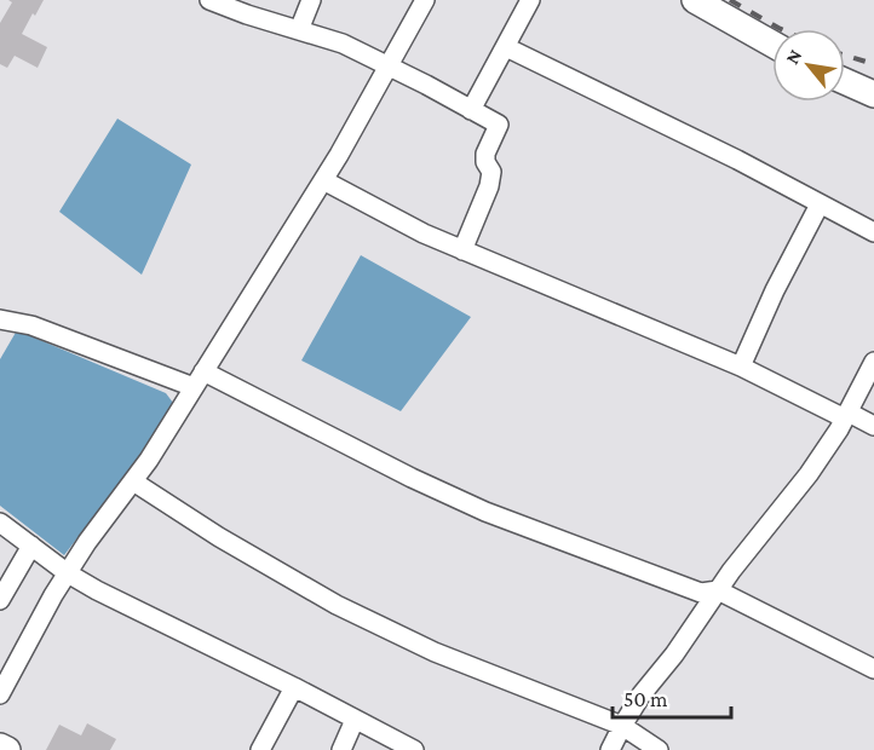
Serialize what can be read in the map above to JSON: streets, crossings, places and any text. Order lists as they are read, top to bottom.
{
  "scale_bar": "50 m",
  "north": "top left"
}
